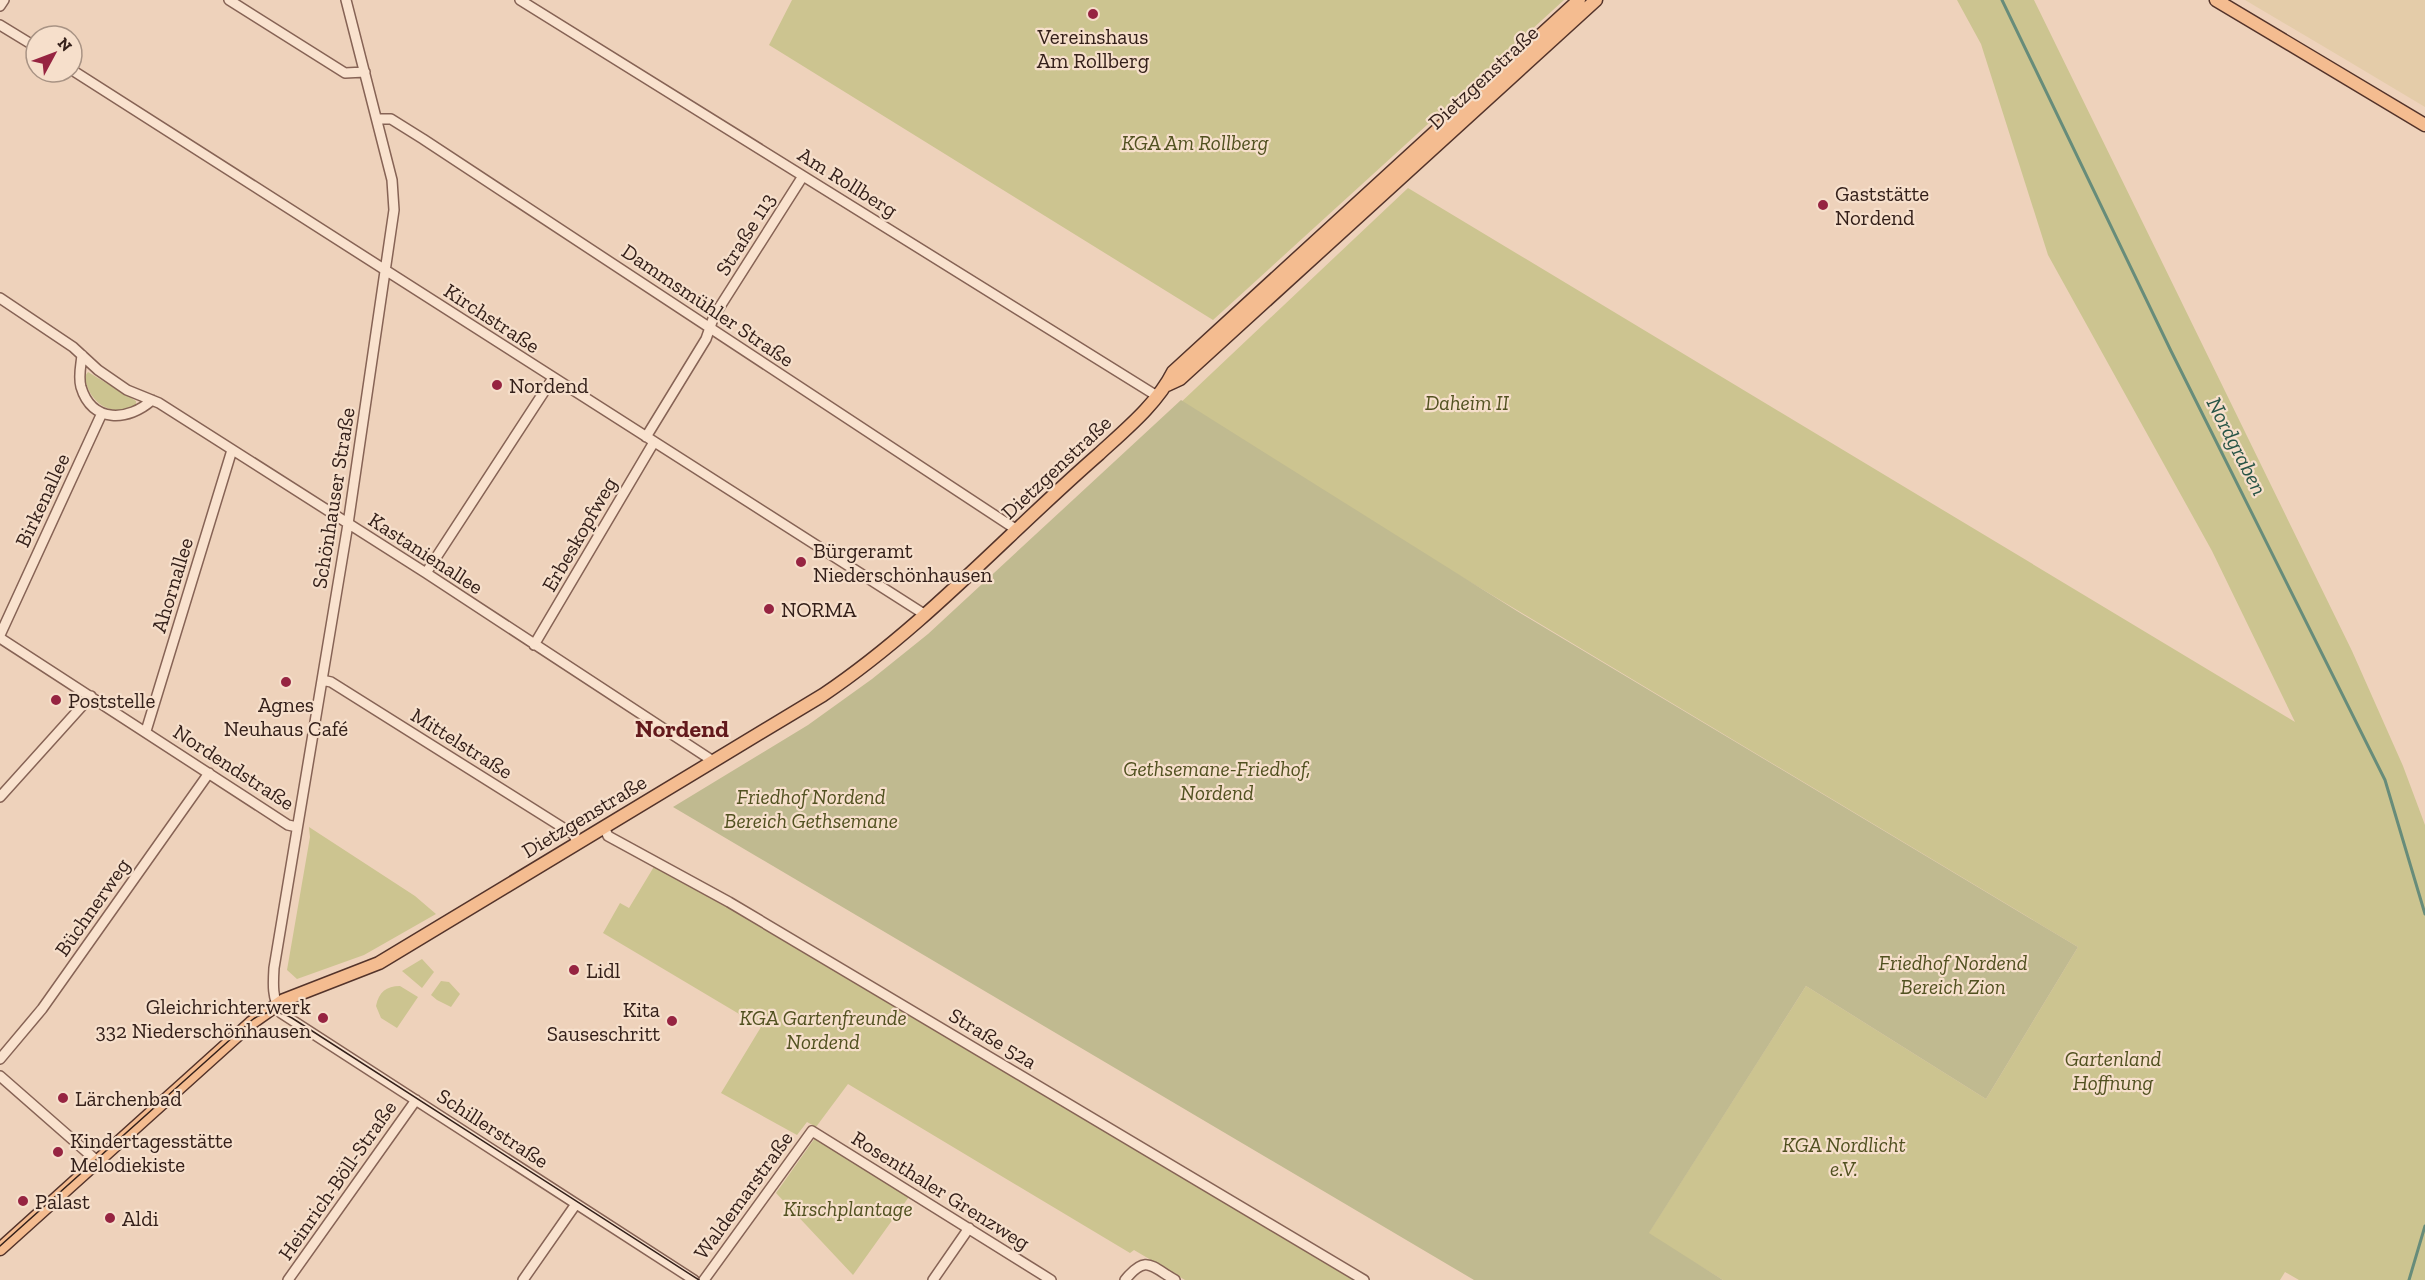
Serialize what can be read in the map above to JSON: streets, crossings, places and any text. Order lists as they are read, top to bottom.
{
  "streets": {
    "main road": ["Dietzgenstraße"],
    "street": [
      "Am Rollberg",
      "Straße 113",
      "Dammsmühler Straße",
      "Kirchstraße",
      "Schönhauser Straße",
      "Birkenallee",
      "Erbeskopfweg",
      "Kastanienallee",
      "Ahornallee",
      "Mittelstraße",
      "Nordendstraße",
      "Büchnerweg",
      "Straße 52a",
      "Schillerstraße",
      "Heinrich-Böll-Straße",
      "Rosenthaler Grenzweg",
      "Waldemarstraße"
    ]
  },
  "crossings": [
    ["Dietzgenstraße", "Am Rollberg"],
    ["Dietzgenstraße", "Dammsmühler Straße"],
    ["Dietzgenstraße", "Kirchstraße"],
    ["Dietzgenstraße", "Schönhauser Straße"],
    ["Dietzgenstraße", "Kastanienallee"],
    ["Dietzgenstraße", "Mittelstraße"],
    ["Dietzgenstraße", "Straße 52a"],
    ["Dietzgenstraße", "Schillerstraße"],
    ["Am Rollberg", "Straße 113"],
    ["Straße 113", "Dammsmühler Straße"],
    ["Straße 113", "Kirchstraße"],
    ["Straße 113", "Erbeskopfweg"],
    ["Dammsmühler Straße", "Schönhauser Straße"],
    ["Kirchstraße", "Schönhauser Straße"],
    ["Kirchstraße", "Erbeskopfweg"],
    ["Schönhauser Straße", "Kastanienallee"],
    ["Schönhauser Straße", "Mittelstraße"],
    ["Schönhauser Straße", "Nordendstraße"],
    ["Schönhauser Straße", "Schillerstraße"],
    ["Birkenallee", "Nordendstraße"],
    ["Erbeskopfweg", "Kastanienallee"],
    ["Kastanienallee", "Ahornallee"],
    ["Ahornallee", "Nordendstraße"],
    ["Nordendstraße", "Büchnerweg"],
    ["Schillerstraße", "Heinrich-Böll-Straße"],
    ["Rosenthaler Grenzweg", "Waldemarstraße"]
  ],
  "districts": ["Nordend"],
  "water": ["Nordgraben"],
  "parks": [
    "KGA Am Rollberg",
    "Daheim II",
    "Gethsemane-Friedhof, Nordend",
    "Friedhof Nordend Bereich Gethsemane",
    "Friedhof Nordend Bereich Zion",
    "KGA Gartenfreunde Nordend",
    "Gartenland Hoffnung",
    "KGA Nordlicht e.V.",
    "Kirschplantage"
  ],
  "places": [
    "Vereinshaus Am Rollberg",
    "Gaststätte Nordend",
    "Nordend",
    "Bürgeramt Niederschönhausen",
    "NORMA",
    "Agnes Neuhaus Café",
    "Poststelle",
    "Lidl",
    "Gleichrichterwerk 332 Niederschönhausen",
    "Kita Sauseschritt",
    "Lärchenbad",
    "Kindertagesstätte Melodiekiste",
    "Palast",
    "Aldi"
  ],
  "north": "top right"
}
